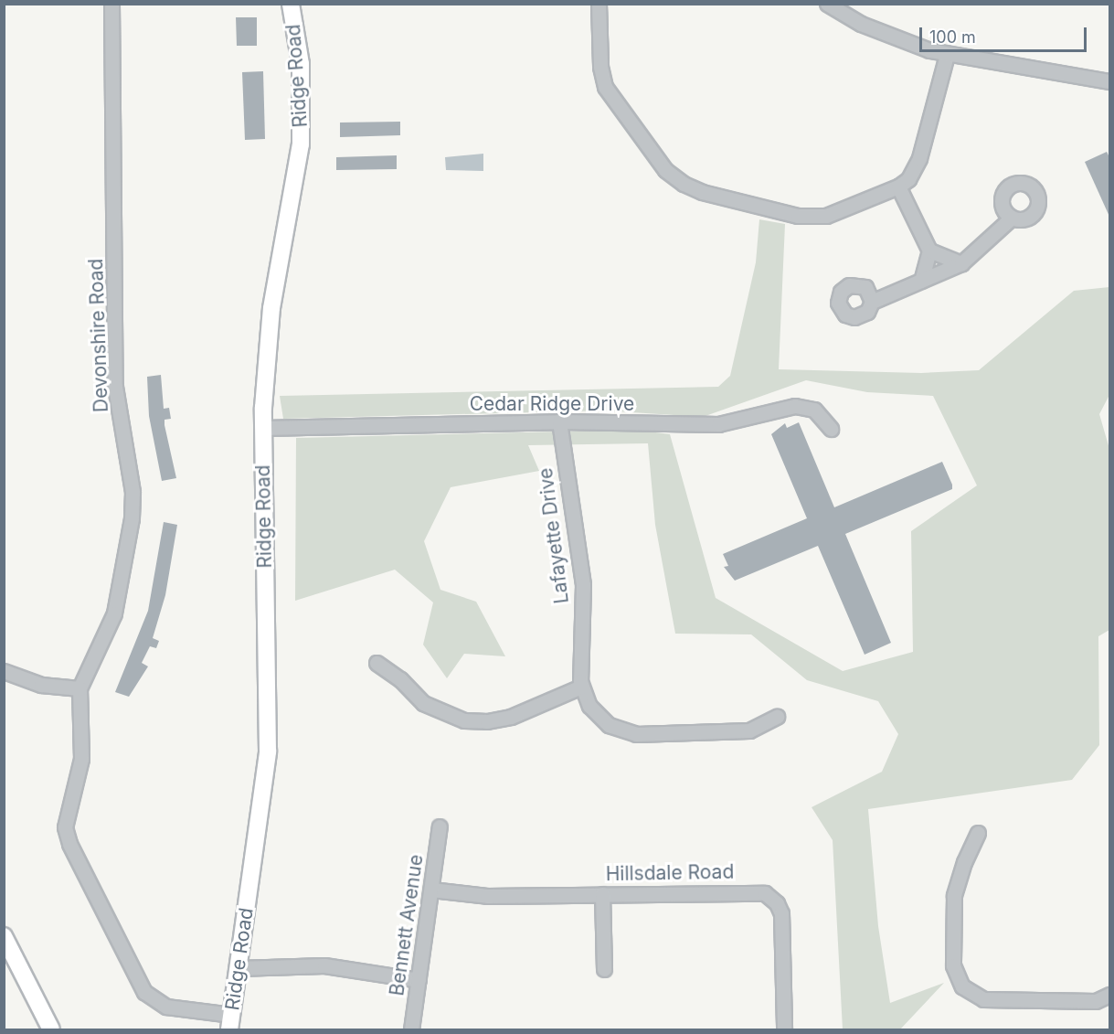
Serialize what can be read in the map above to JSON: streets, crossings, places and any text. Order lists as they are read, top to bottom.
{
  "streets": {
    "main road": ["Ridge Road"],
    "street": [
      "Devonshire Road",
      "Cedar Ridge Drive",
      "Lafayette Drive",
      "Hillsdale Road",
      "Bennett Avenue"
    ]
  },
  "crossings": [
    ["Ridge Road", "Cedar Ridge Drive"],
    ["Cedar Ridge Drive", "Lafayette Drive"],
    ["Hillsdale Road", "Bennett Avenue"]
  ],
  "scale_bar": "100 m"
}
